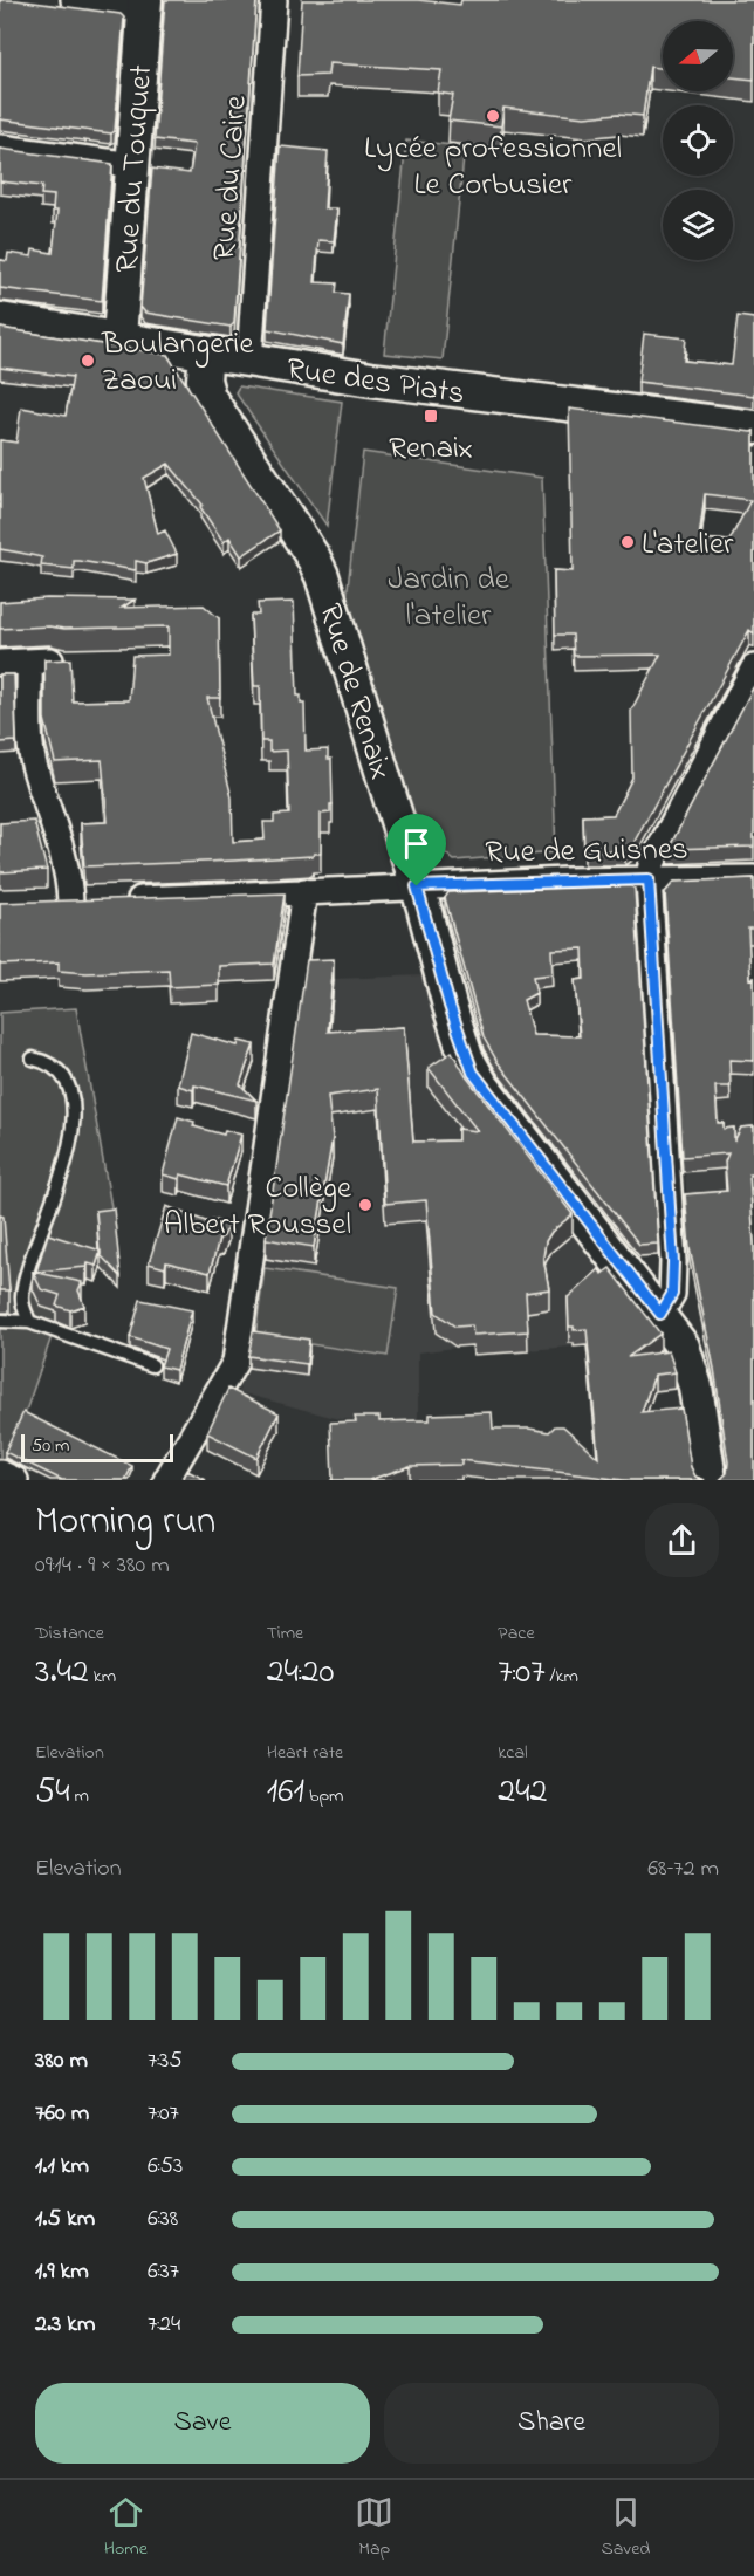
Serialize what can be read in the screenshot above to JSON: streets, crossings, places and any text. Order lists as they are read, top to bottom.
{
  "streets": {
    "street": [
      "Rue du Touquet",
      "Rue du Caire",
      "Rue des Piats",
      "Rue de Renaix",
      "Rue de Guisnes"
    ]
  },
  "crossings": [
    ["Rue du Touquet", "Rue des Piats"],
    ["Rue du Caire", "Rue des Piats"],
    ["Rue des Piats", "Rue de Renaix"],
    ["Rue de Renaix", "Rue de Guisnes"]
  ],
  "parks": ["Jardin de l'atelier"],
  "places": {
    "other": [
      "Lycée professionnel Le Corbusier",
      "Boulangerie Zaoui",
      "L'atelier",
      "Collège Albert Roussel"
    ],
    "transit": ["Renaix"]
  },
  "scale_bar": "50 m",
  "north": "left",
  "page": {
    "scale": "50 m",
    "heading": ["Morning run", "09:14 · 9 × 380 m"],
    "stats": [
      ["Distance", "3.42 km"],
      ["Time", "24:20"],
      ["Pace", "7:07 /km"],
      ["Elevation", "54 m"],
      ["Heart rate", "161 bpm"],
      ["kcal", "242"]
    ],
    "chart": ["Elevation", "68–72 m"],
    "list": [
      {
        "name": "380 m",
        "note": "7:35"
      },
      {
        "name": "760 m",
        "note": "7:07"
      },
      {
        "name": "1.1 km",
        "note": "6:53"
      },
      {
        "name": "1.5 km",
        "note": "6:38"
      },
      {
        "name": "1.9 km",
        "note": "6:37"
      },
      {
        "name": "2.3 km",
        "note": "7:24"
      }
    ],
    "buttons": ["Save", "Share"],
    "tabs": ["Home", "Map", "Saved"]
  }
}
